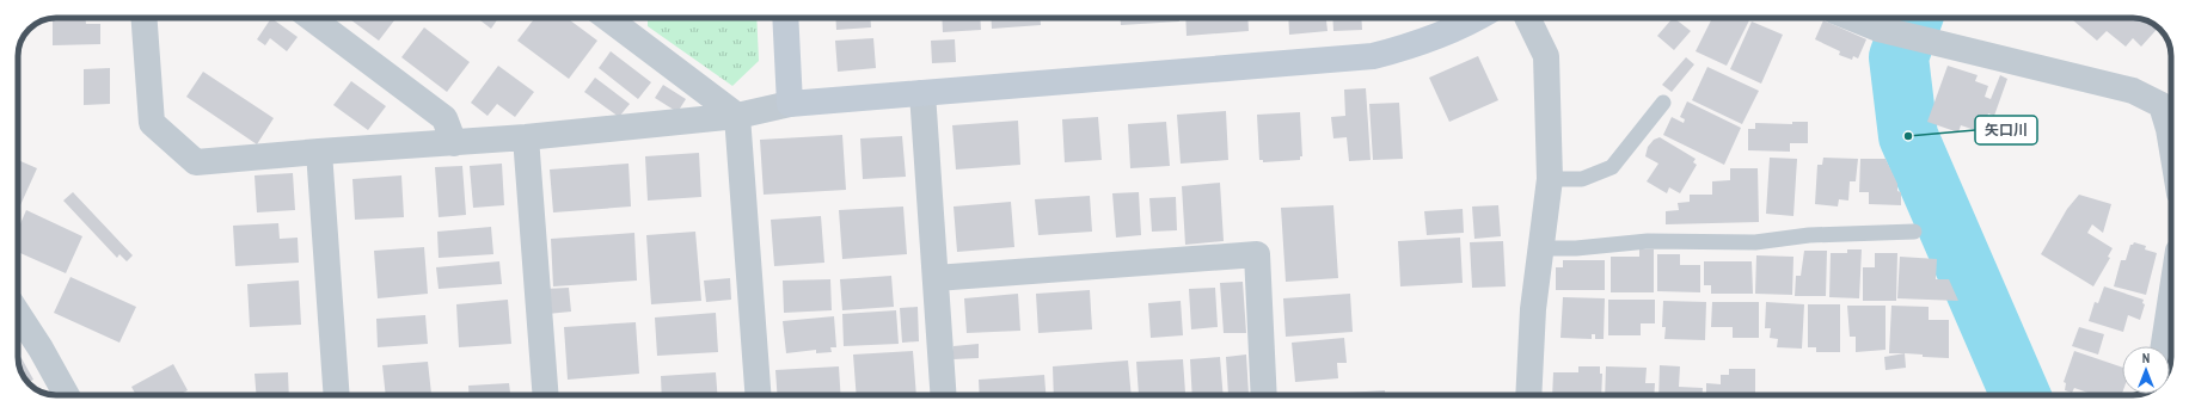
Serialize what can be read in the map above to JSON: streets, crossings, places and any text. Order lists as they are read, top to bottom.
{
  "places": ["矢口川"],
  "north": "top"
}
